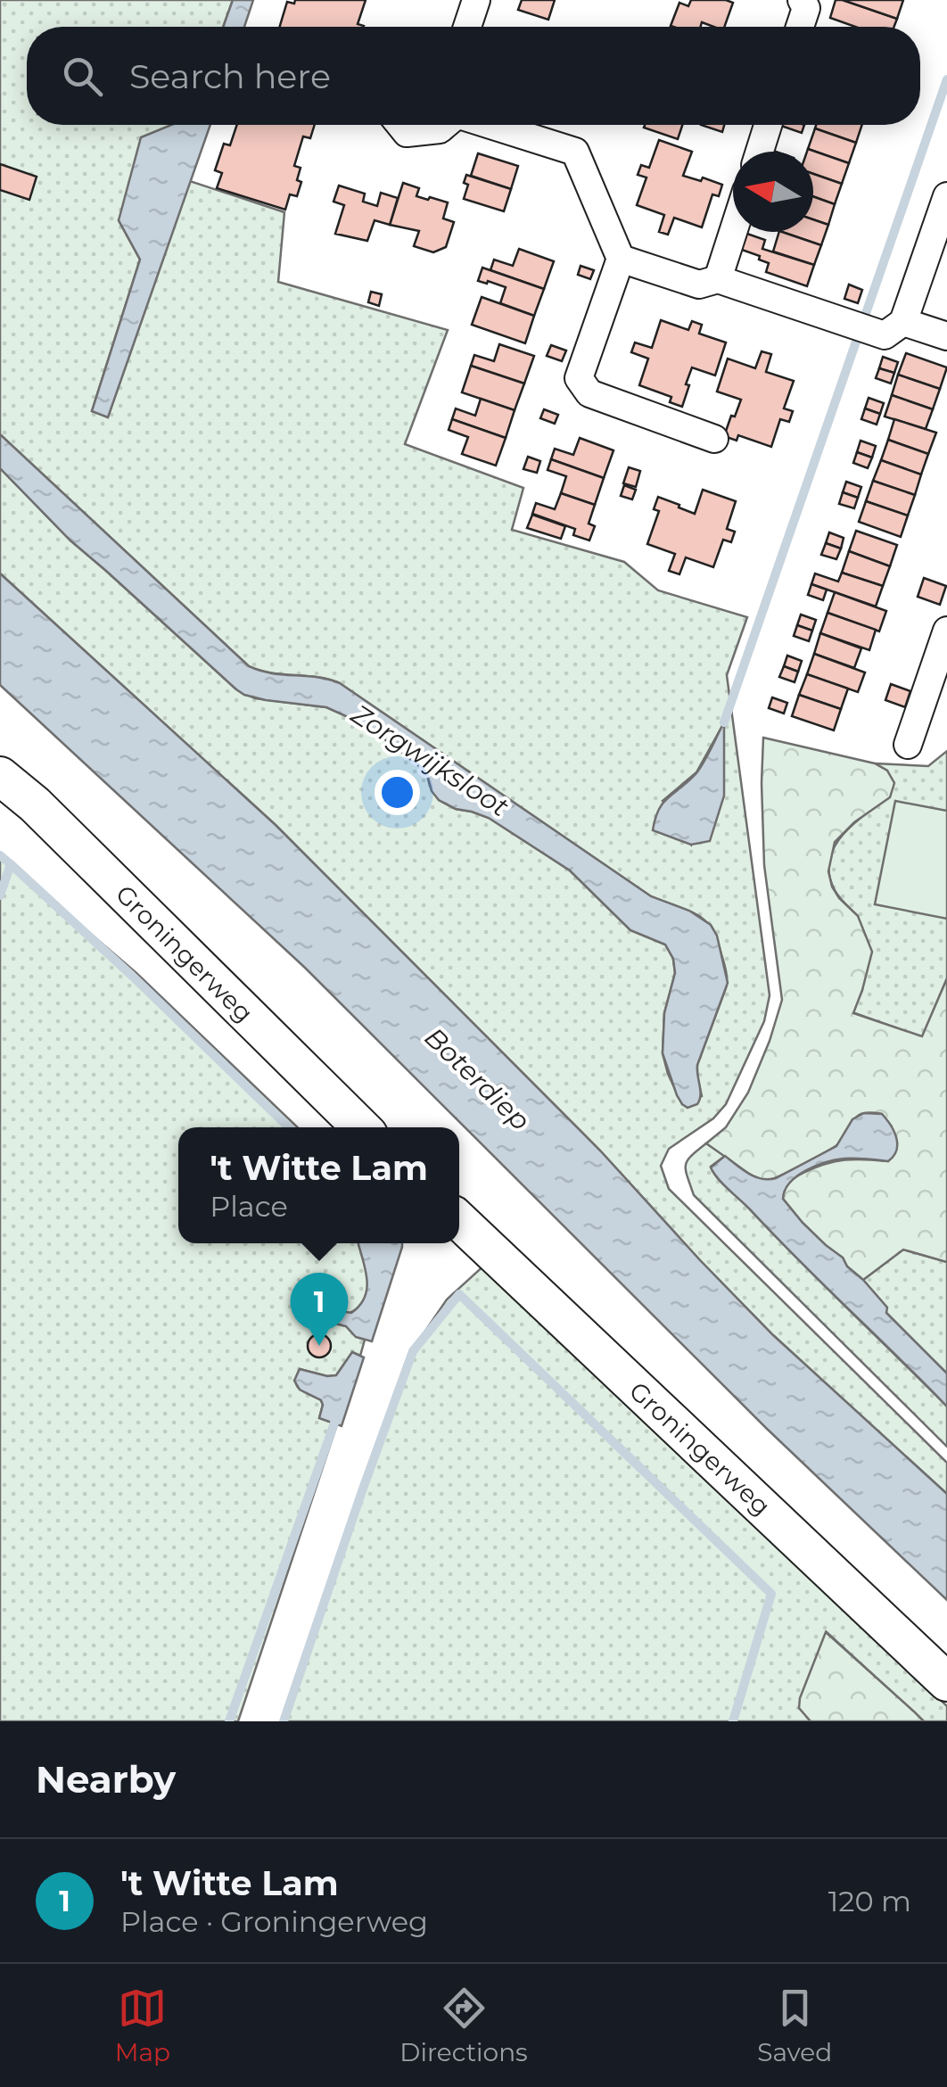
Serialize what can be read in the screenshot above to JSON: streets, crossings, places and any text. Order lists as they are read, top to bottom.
{
  "streets": {
    "main road": ["Groningerweg"]
  },
  "water": ["Zorgwijksloot", "Boterdiep"],
  "north": "left",
  "page": {
    "search": "Search here",
    "popup": ["'t Witte Lam", "Place"],
    "pins": "1",
    "heading": "Nearby",
    "list": [
      {
        "mark": "1",
        "name": "'t Witte Lam",
        "note": "Place · Groningerweg",
        "value": "120 m"
      }
    ],
    "nav": ["Map", "Directions", "Saved"]
  }
}
